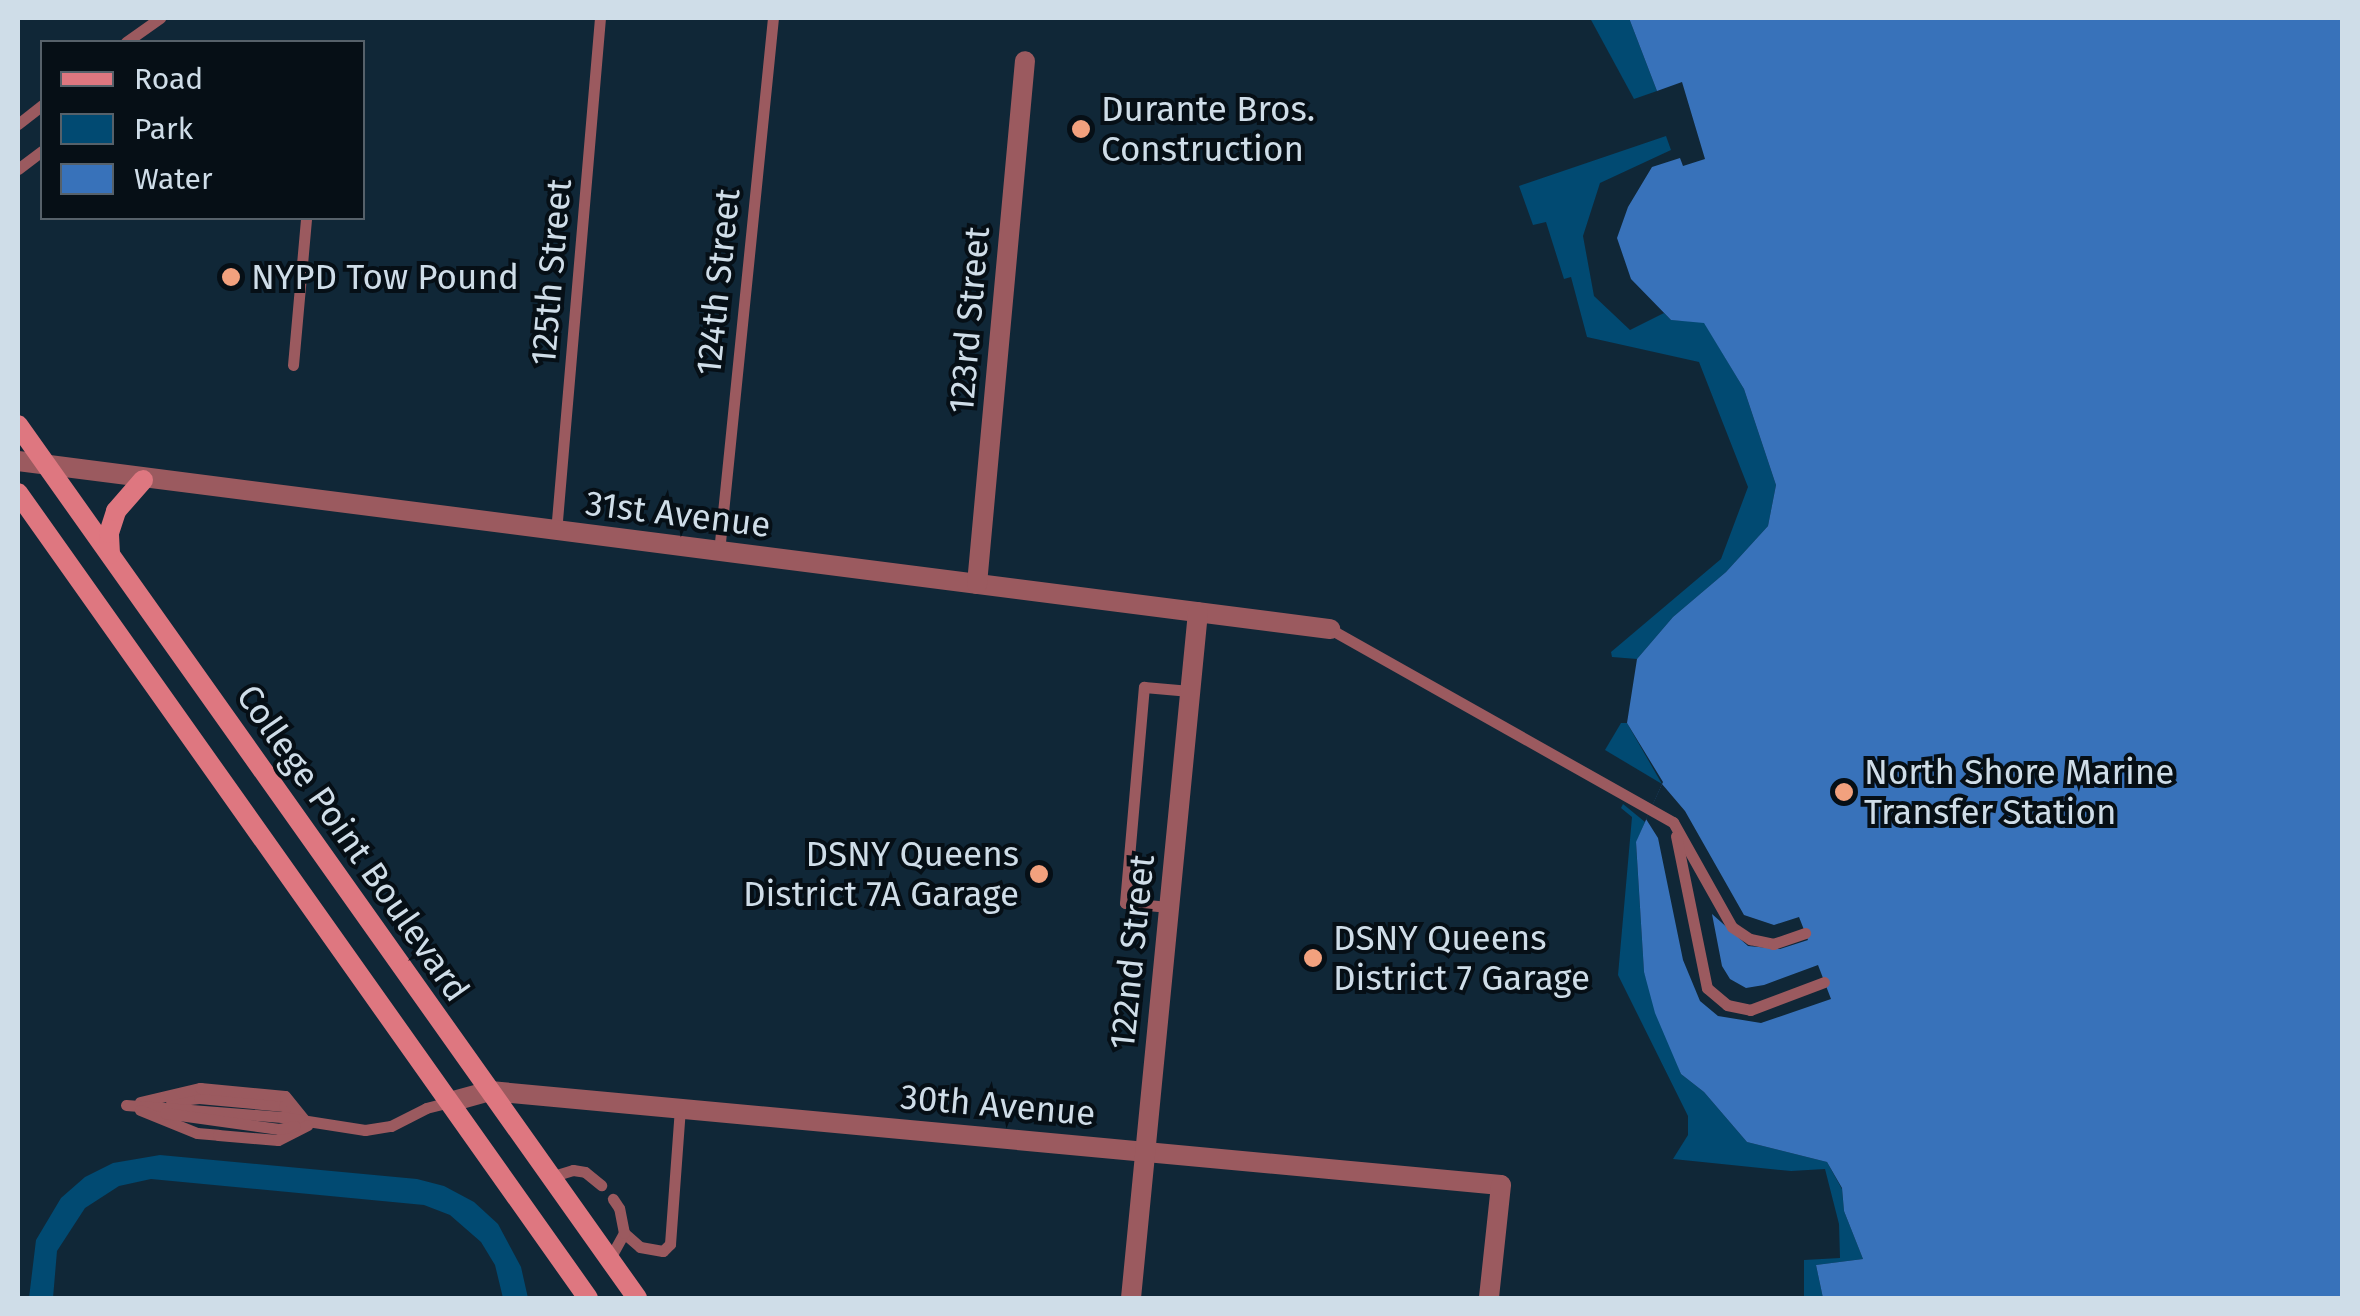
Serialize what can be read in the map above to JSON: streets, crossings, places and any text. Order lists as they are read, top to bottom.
{
  "streets": {
    "main road": ["College Point Boulevard"],
    "street": [
      "123rd Street",
      "31st Avenue",
      "122nd Street",
      "30th Avenue"
    ],
    "lane": ["125th Street", "124th Street"]
  },
  "crossings": [
    ["125th Street", "31st Avenue"],
    ["124th Street", "31st Avenue"],
    ["123rd Street", "31st Avenue"],
    ["31st Avenue", "College Point Boulevard"],
    ["31st Avenue", "122nd Street"],
    ["College Point Boulevard", "30th Avenue"],
    ["122nd Street", "30th Avenue"]
  ],
  "places": [
    "Durante Bros. Construction",
    "NYPD Tow Pound",
    "North Shore Marine Transfer Station",
    "DSNY Queens District 7A Garage",
    "DSNY Queens District 7 Garage"
  ],
  "legend": ["Road", "Park", "Water"]
}
